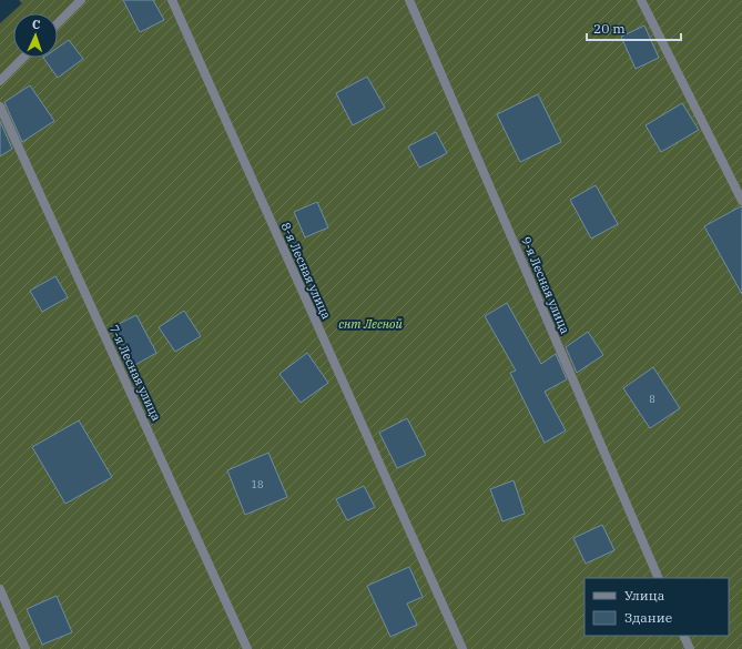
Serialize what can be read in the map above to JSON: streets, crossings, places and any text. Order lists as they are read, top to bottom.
{
  "streets": {
    "street": ["8-я Лесная улица", "9-я Лесная улица", "7-я Лесная улица"]
  },
  "parks": ["снт Лесной"],
  "house_numbers": ["8", "18"],
  "legend": ["Улица", "Здание"],
  "scale_bar": "20 m",
  "north": "top"
}
